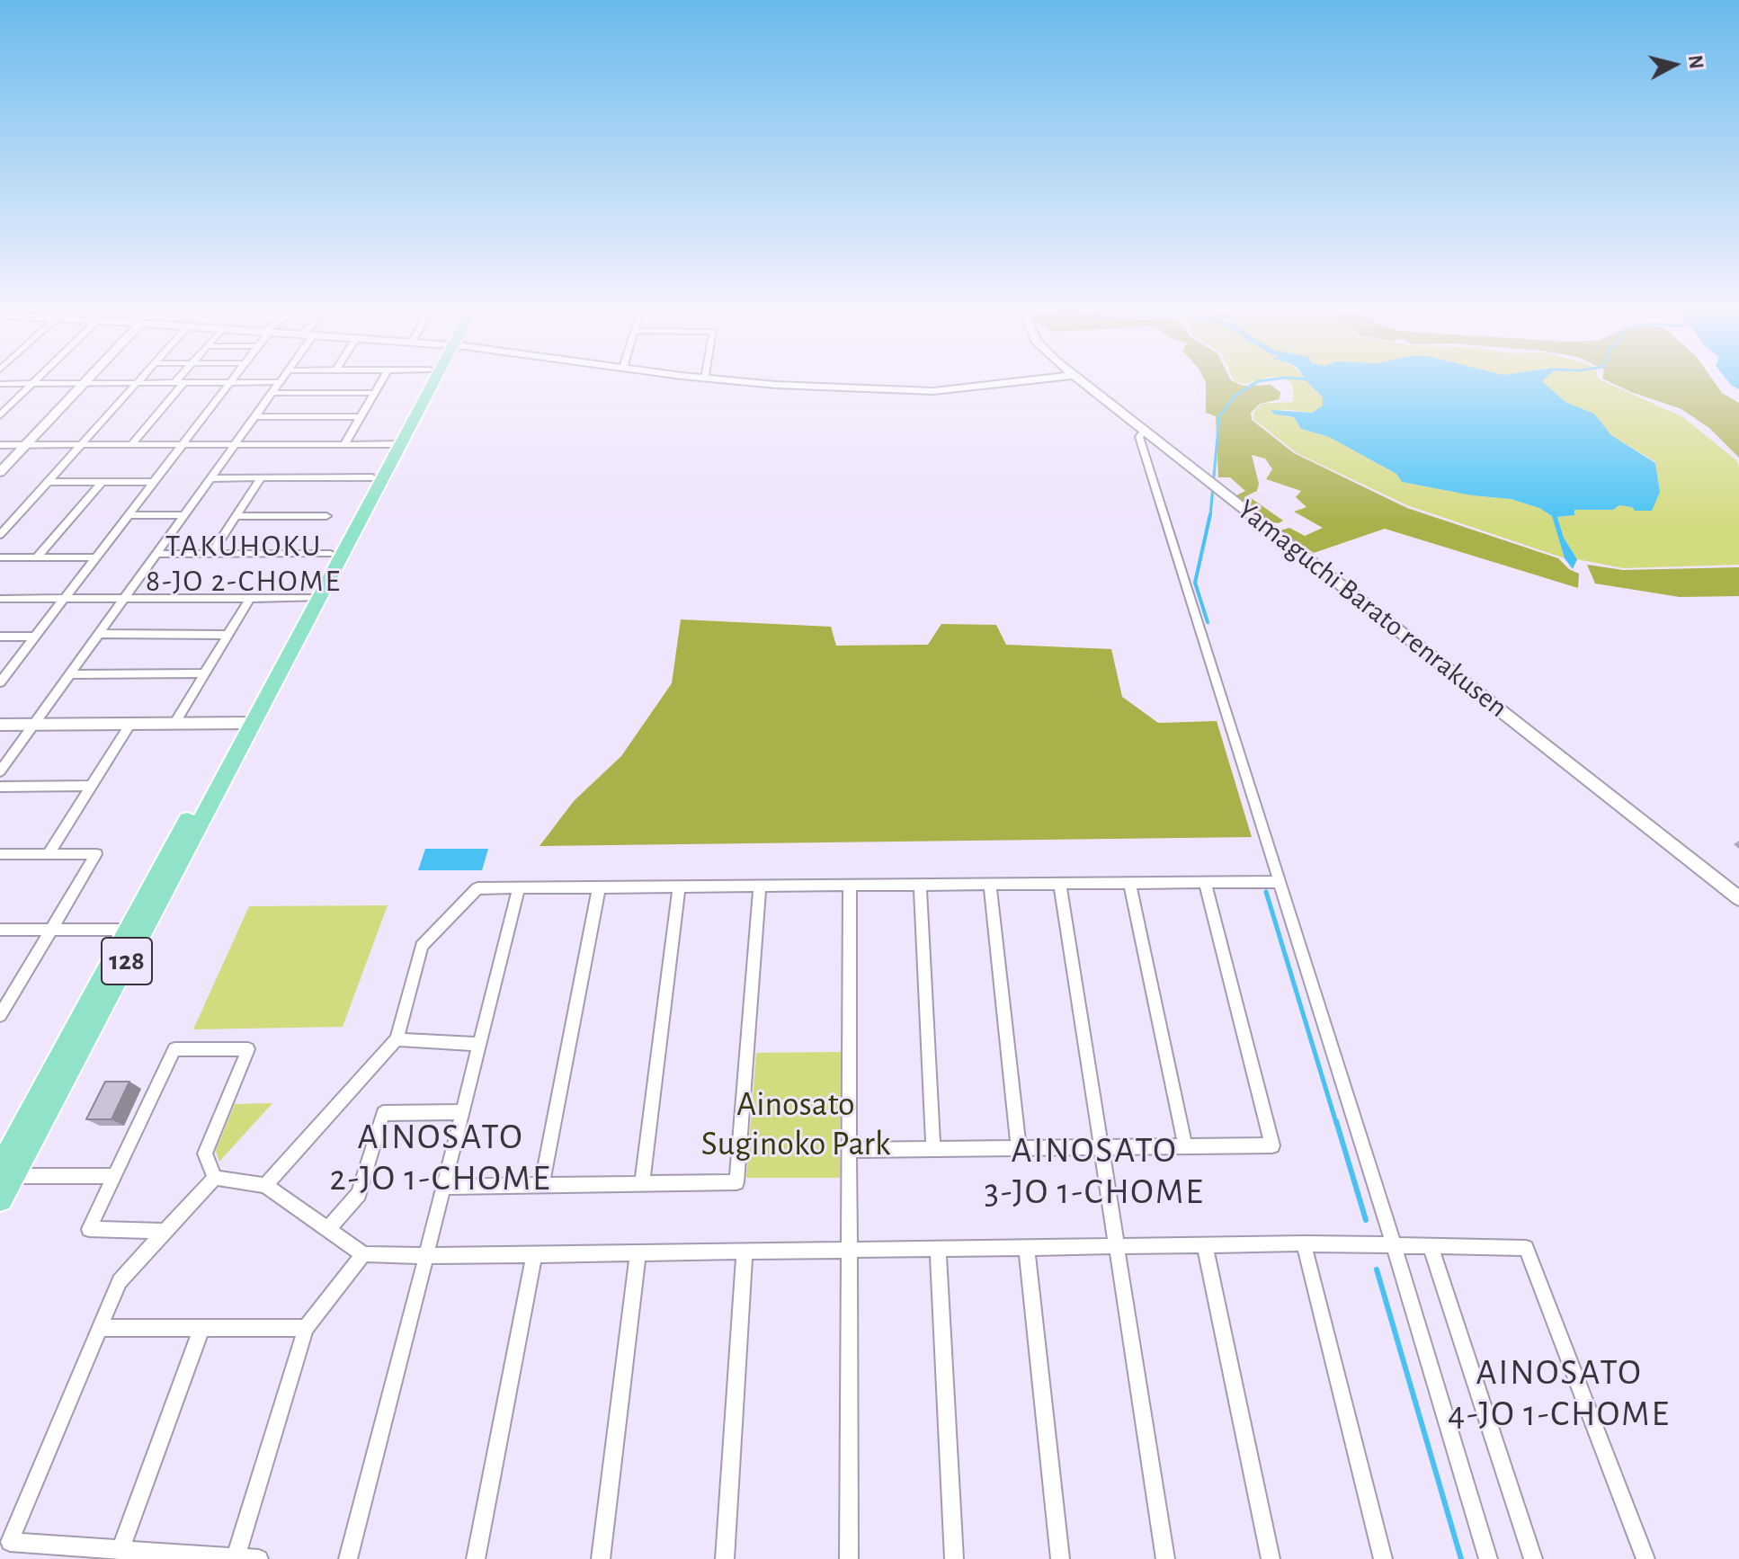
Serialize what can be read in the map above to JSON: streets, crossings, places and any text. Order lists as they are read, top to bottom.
{
  "streets": {
    "main road": ["128"],
    "street": ["Yamaguchi Barato renrakusen"]
  },
  "districts": [
    "TAKUHOKU 8-JO 2-CHOME",
    "AINOSATO 2-JO 1-CHOME",
    "AINOSATO 3-JO 1-CHOME",
    "AINOSATO 4-JO 1-CHOME"
  ],
  "parks": ["Ainosato Suginoko Park"],
  "north": "right"
}
